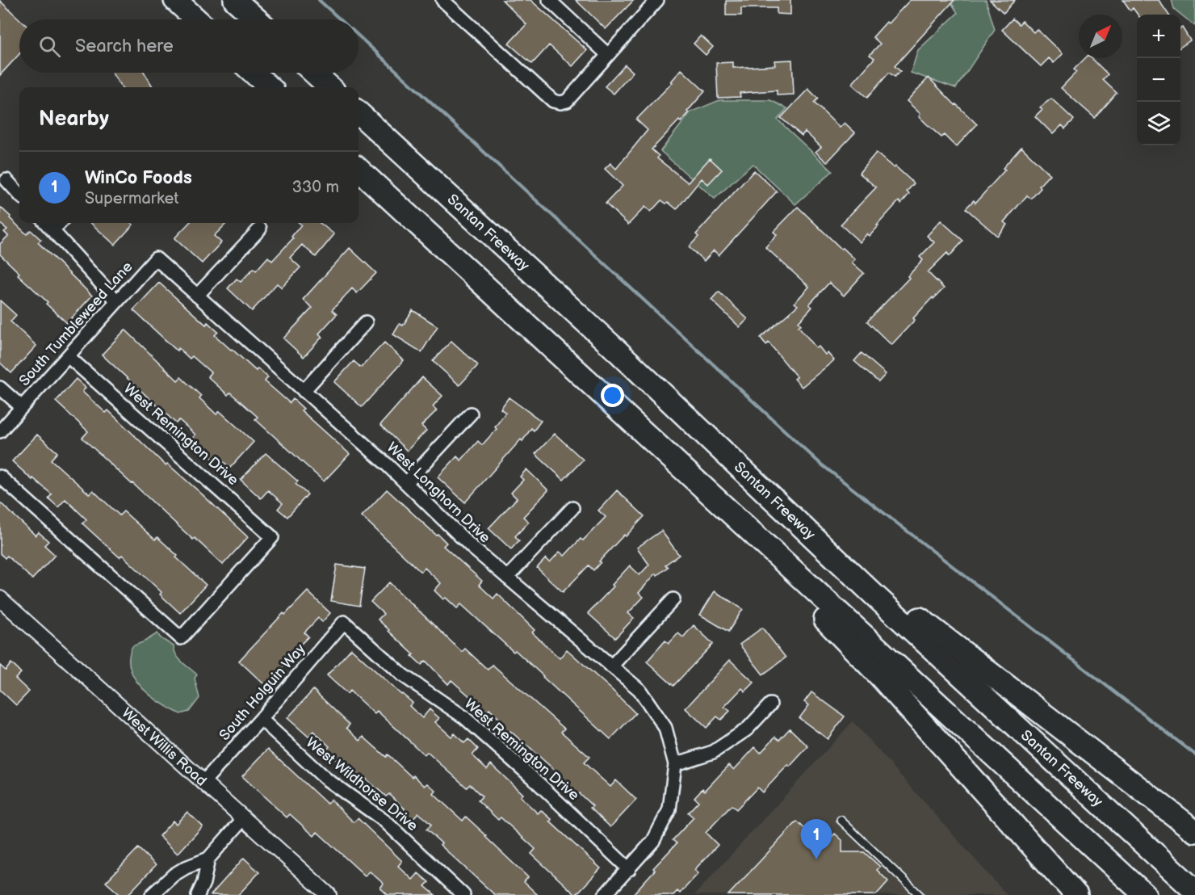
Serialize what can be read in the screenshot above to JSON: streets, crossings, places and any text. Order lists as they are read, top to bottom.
{
  "streets": {
    "highway": ["Santan Freeway"],
    "street": [
      "South Tumbleweed Lane",
      "West Remington Drive",
      "West Longhorn Drive",
      "South Holguin Way",
      "West Willis Road",
      "West Wildhorse Drive"
    ]
  },
  "crossings": [
    ["South Tumbleweed Lane", "West Remington Drive"],
    ["South Tumbleweed Lane", "West Longhorn Drive"],
    ["West Remington Drive", "South Holguin Way"],
    ["South Holguin Way", "West Willis Road"],
    ["South Holguin Way", "West Wildhorse Drive"]
  ],
  "north": "top right",
  "page": {
    "map_buttons": ["+", "−"],
    "search": "Search here",
    "heading": "Nearby",
    "list": [
      {
        "mark": "1",
        "name": "WinCo Foods",
        "note": "Supermarket",
        "value": "330 m"
      }
    ],
    "pins": "1"
  }
}
